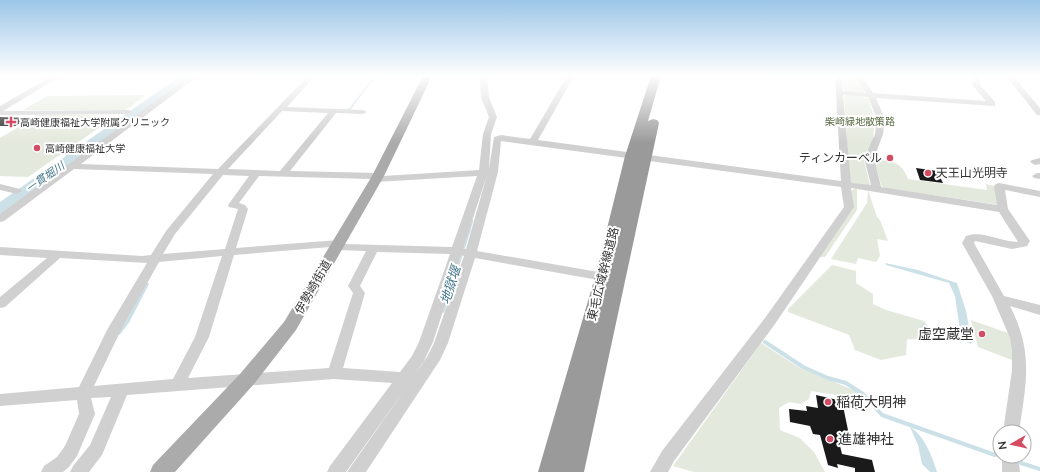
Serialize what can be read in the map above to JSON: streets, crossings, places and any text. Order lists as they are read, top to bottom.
{
  "streets": {
    "highway": ["東毛広域幹線道路"],
    "main road": ["伊勢崎街道"]
  },
  "water": ["一貫堀川", "地獄堰"],
  "parks": ["柴崎緑地散策路"],
  "places": {
    "health": ["高崎健康福祉大学附属クリニック"],
    "other": [
      "高崎健康福祉大学",
      "ティンカーベル",
      "天王山光明寺",
      "虚空蔵堂",
      "稲荷大明神",
      "進雄神社"
    ]
  },
  "north": "left"
}
